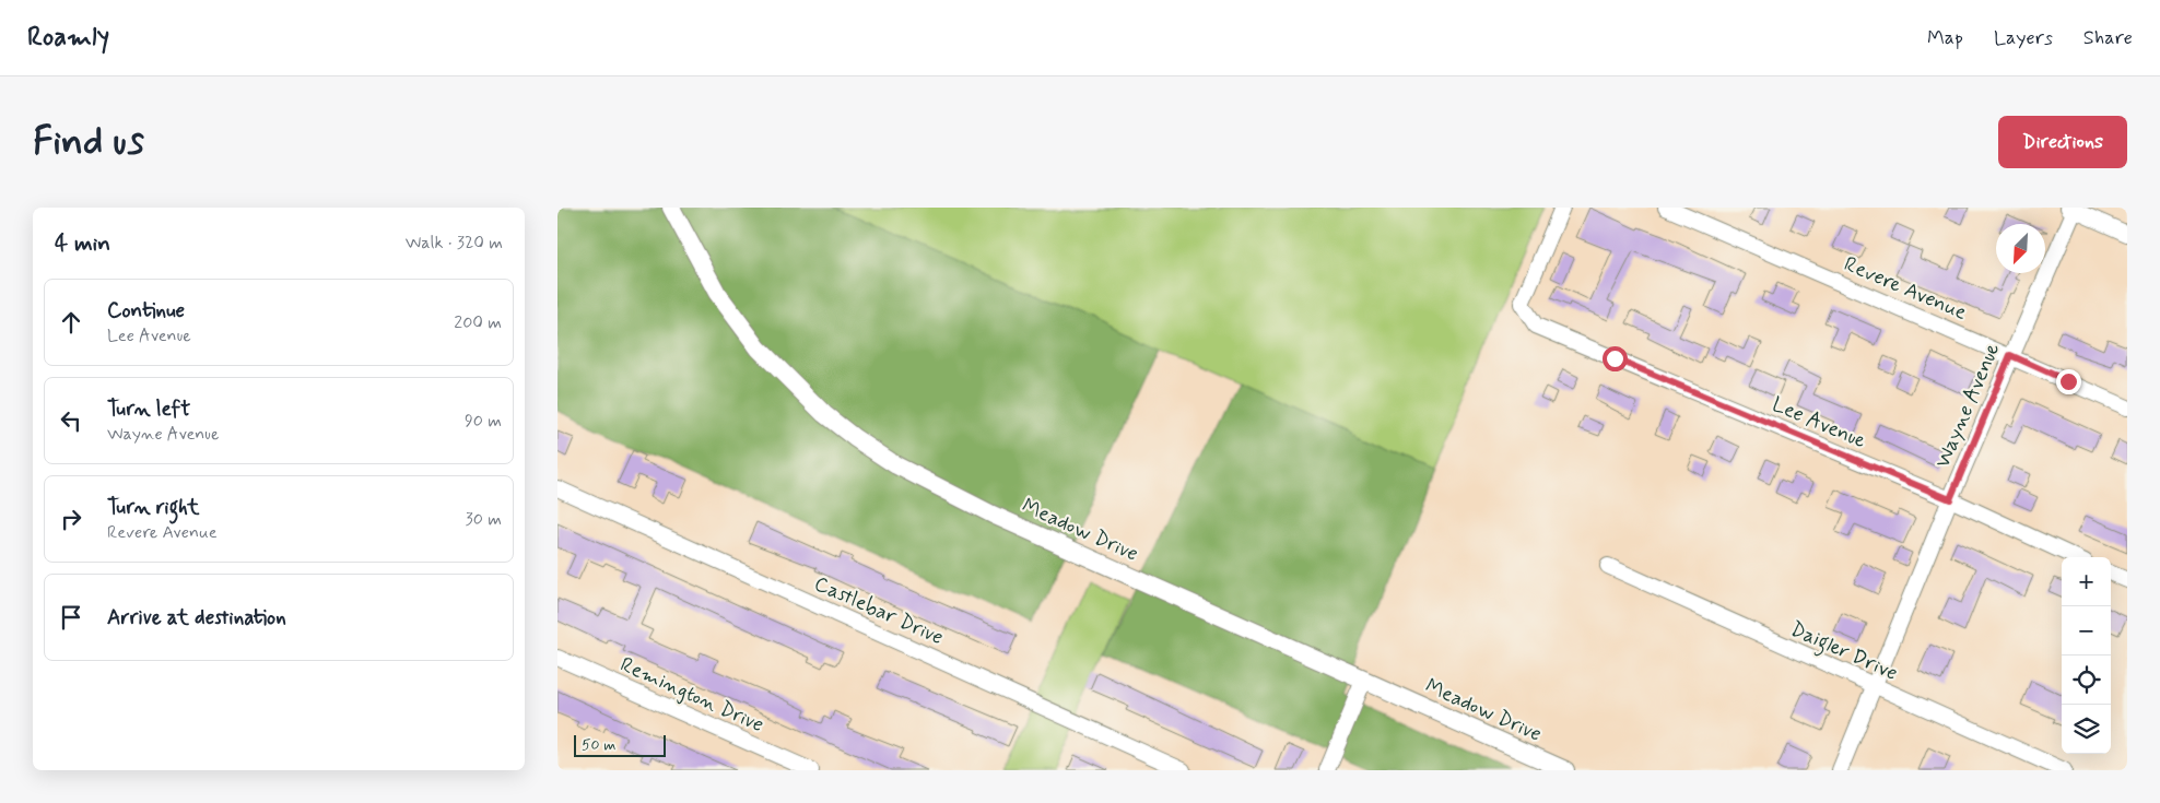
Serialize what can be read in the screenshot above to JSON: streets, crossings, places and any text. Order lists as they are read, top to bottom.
{
  "streets": {
    "street": [
      "Revere Avenue",
      "Wayne Avenue",
      "Lee Avenue",
      "Meadow Drive",
      "Castlebar Drive",
      "Daigler Drive",
      "Remington Drive"
    ]
  },
  "crossings": [
    ["Revere Avenue", "Wayne Avenue"],
    ["Wayne Avenue", "Lee Avenue"],
    ["Wayne Avenue", "Daigler Drive"]
  ],
  "scale_bar": "50 m",
  "north": "bottom left",
  "page": {
    "header": "Roamly",
    "nav": ["Map", "Layers", "Share"],
    "buttons": "Directions",
    "title": "Find us",
    "heading": ["4 min", "Walk · 320 m"],
    "list": [
      ["Continue", "Lee Avenue", "200 m"],
      ["Turn left", "Wayne Avenue", "90 m"],
      ["Turn right", "Revere Avenue", "30 m"],
      "Arrive at destination"
    ],
    "map_buttons": ["+", "−"],
    "scale": "50 m"
  }
}
